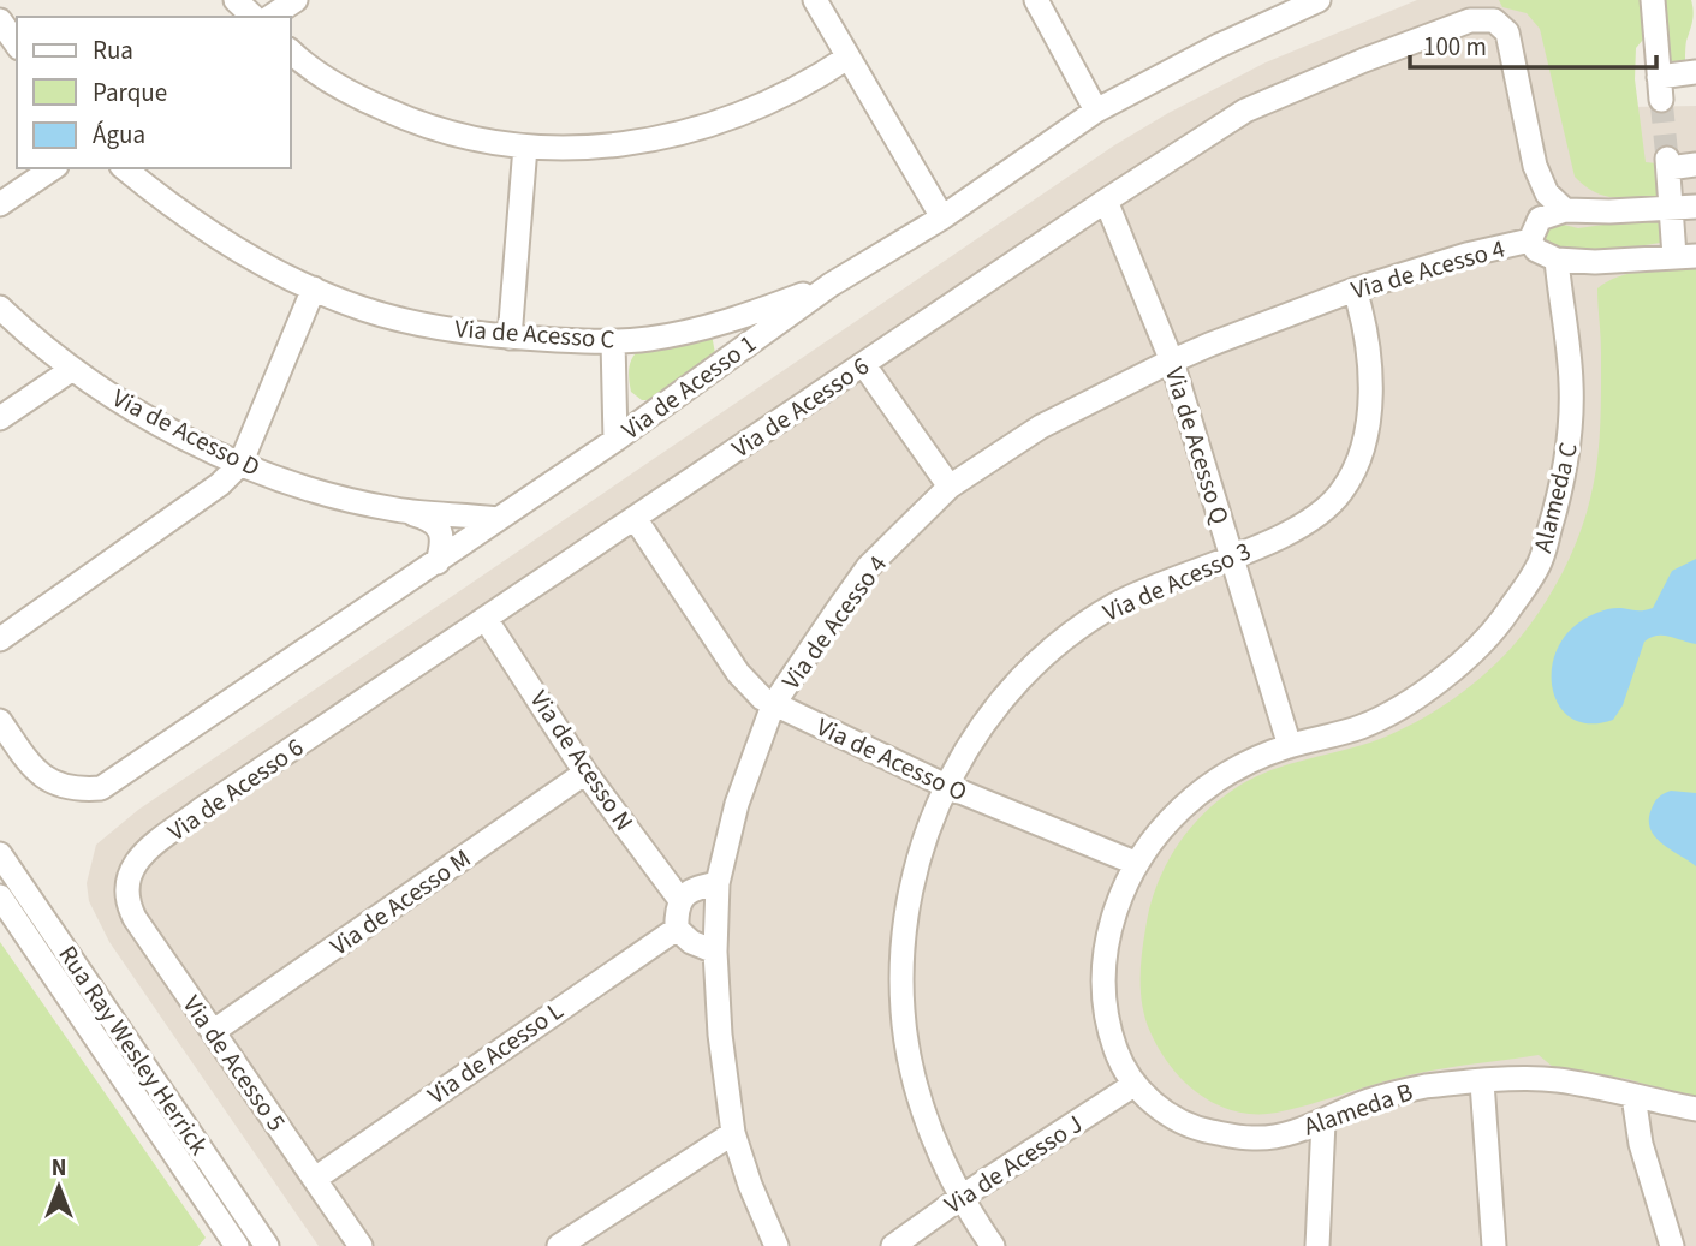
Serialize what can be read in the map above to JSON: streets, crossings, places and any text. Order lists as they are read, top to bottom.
{
  "streets": {
    "street": [
      "Via de Acesso 4",
      "Via de Acesso C",
      "Via de Acesso 1",
      "Via de Acesso 6",
      "Via de Acesso D",
      "Via de Acesso Q",
      "Alameda C",
      "Via de Acesso 3",
      "Via de Acesso O",
      "Via de Acesso N",
      "Via de Acesso M",
      "Rua Ray Wesley Herrick",
      "Via de Acesso L",
      "Via de Acesso 5",
      "Alameda B",
      "Via de Acesso J"
    ]
  },
  "crossings": [
    ["Via de Acesso 4", "Via de Acesso Q"],
    ["Via de Acesso 4", "Via de Acesso 3"],
    ["Via de Acesso 4", "Via de Acesso O"],
    ["Via de Acesso C", "Via de Acesso 1"],
    ["Via de Acesso 1", "Via de Acesso D"],
    ["Via de Acesso 6", "Via de Acesso Q"],
    ["Via de Acesso 6", "Via de Acesso O"],
    ["Via de Acesso 6", "Via de Acesso N"],
    ["Via de Acesso 6", "Via de Acesso 5"],
    ["Via de Acesso Q", "Alameda C"],
    ["Via de Acesso Q", "Via de Acesso 3"],
    ["Alameda C", "Via de Acesso O"],
    ["Alameda C", "Alameda B"],
    ["Alameda C", "Via de Acesso J"],
    ["Via de Acesso 3", "Via de Acesso O"],
    ["Via de Acesso 3", "Via de Acesso J"],
    ["Via de Acesso N", "Via de Acesso M"],
    ["Via de Acesso M", "Via de Acesso 5"],
    ["Via de Acesso L", "Via de Acesso 5"],
    ["Alameda B", "Via de Acesso J"]
  ],
  "legend": ["Rua", "Parque", "Água"],
  "scale_bar": "100 m",
  "north": "top"
}
